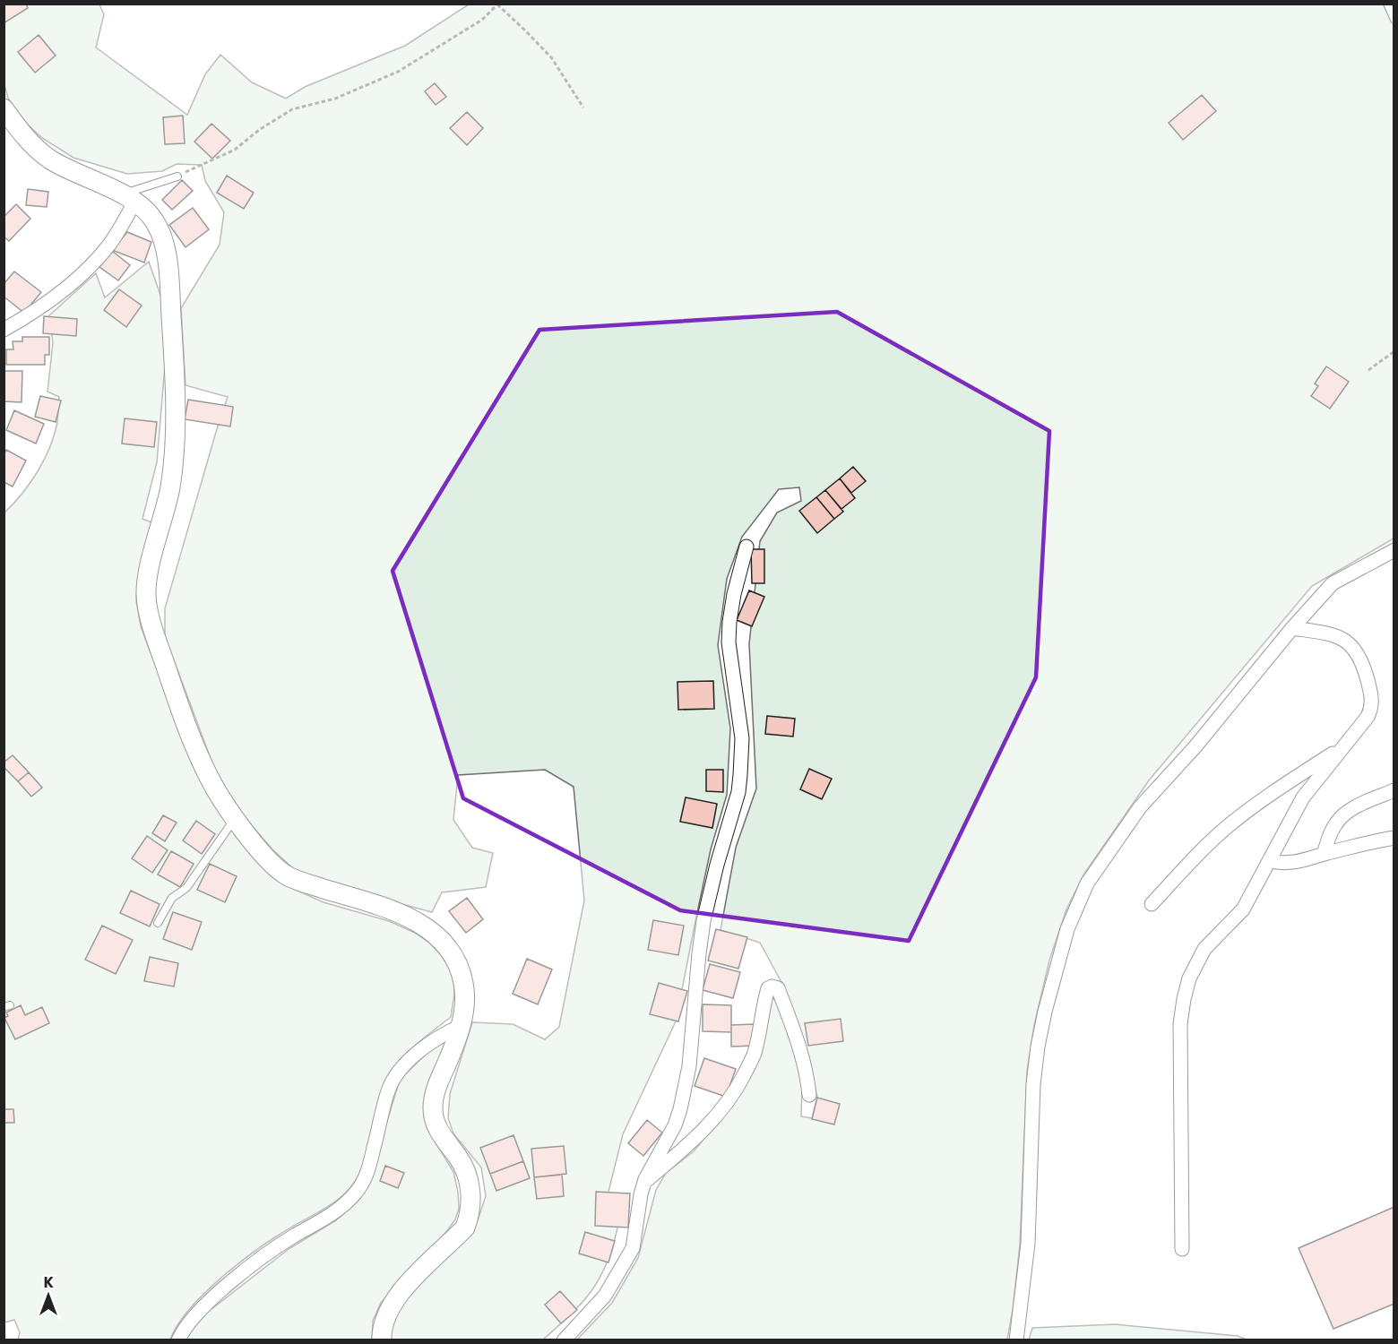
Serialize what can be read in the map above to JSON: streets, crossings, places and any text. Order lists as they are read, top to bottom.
{
  "north": "top"
}
